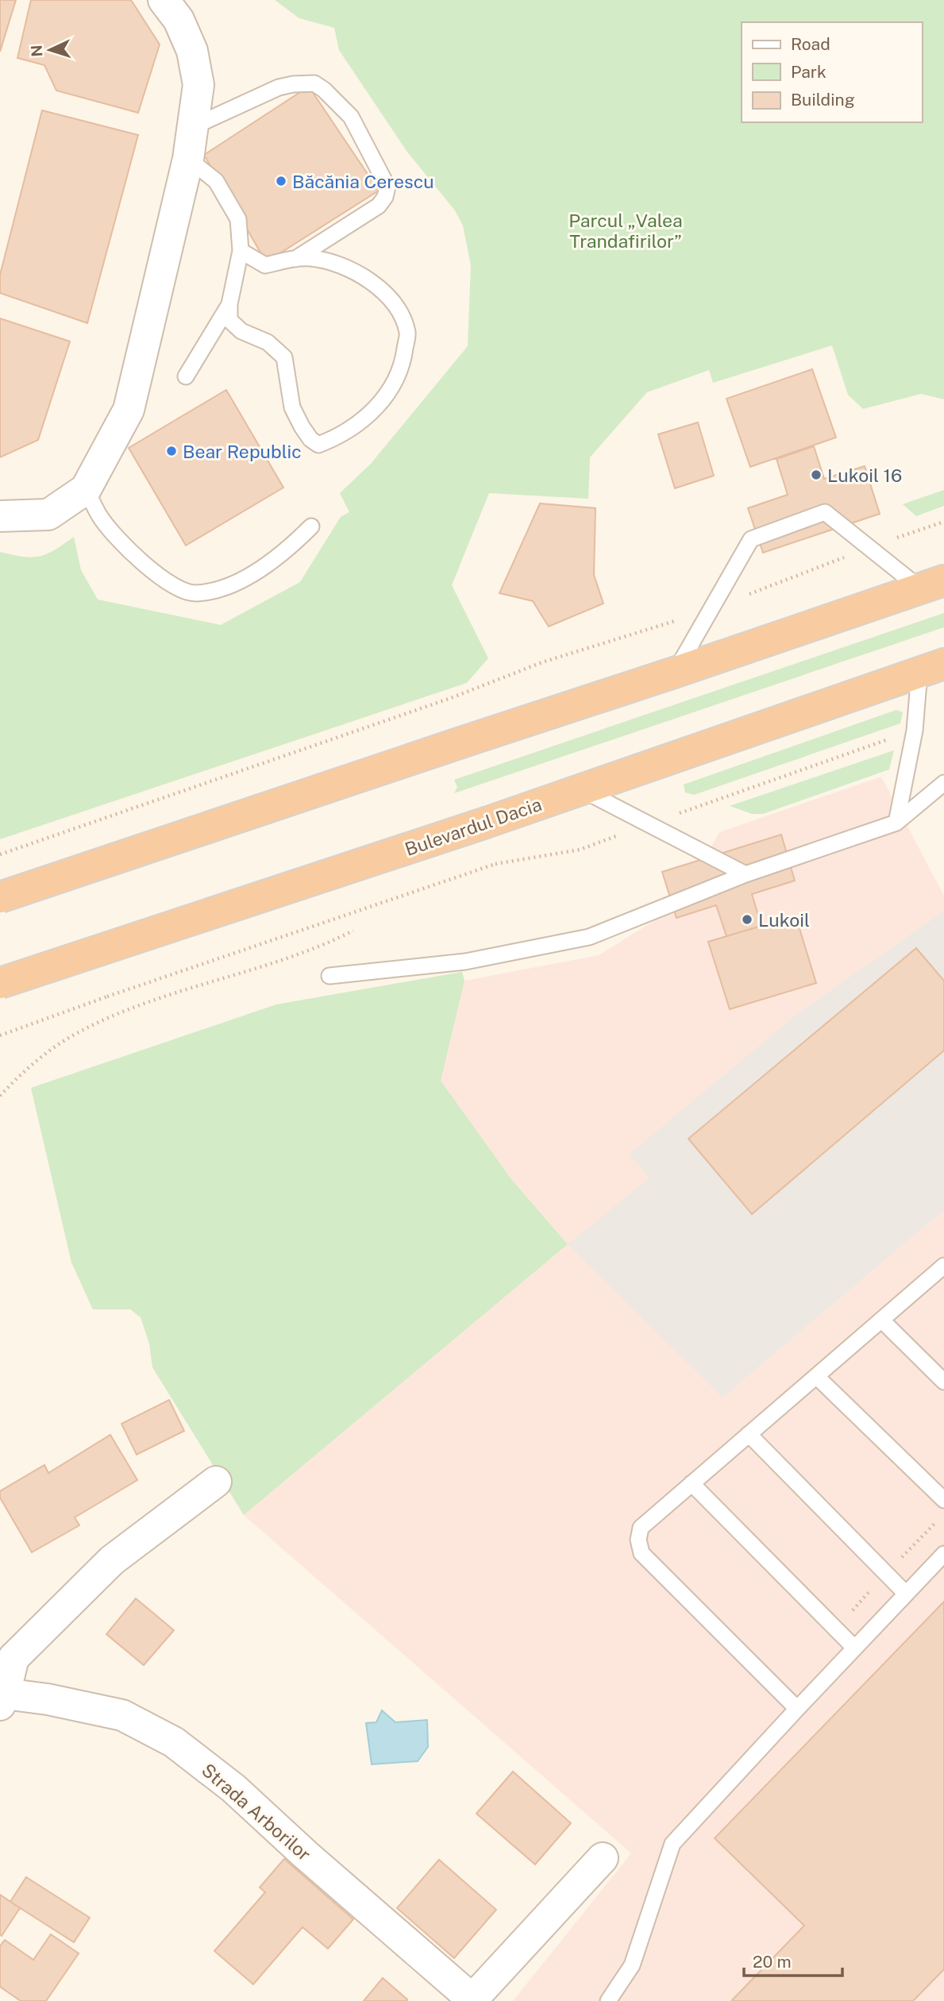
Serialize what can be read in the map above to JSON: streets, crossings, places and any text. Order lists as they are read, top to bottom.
{
  "streets": {
    "highway": ["Bulevardul Dacia"],
    "street": ["Strada Arborilor"]
  },
  "parks": ["Parcul „Valea Trandafirilor”"],
  "places": [
    "Băcănia Cerescu",
    "Bear Republic",
    "Lukoil 16",
    "Lukoil"
  ],
  "legend": ["Road", "Park", "Building"],
  "scale_bar": "20 m",
  "north": "left"
}
